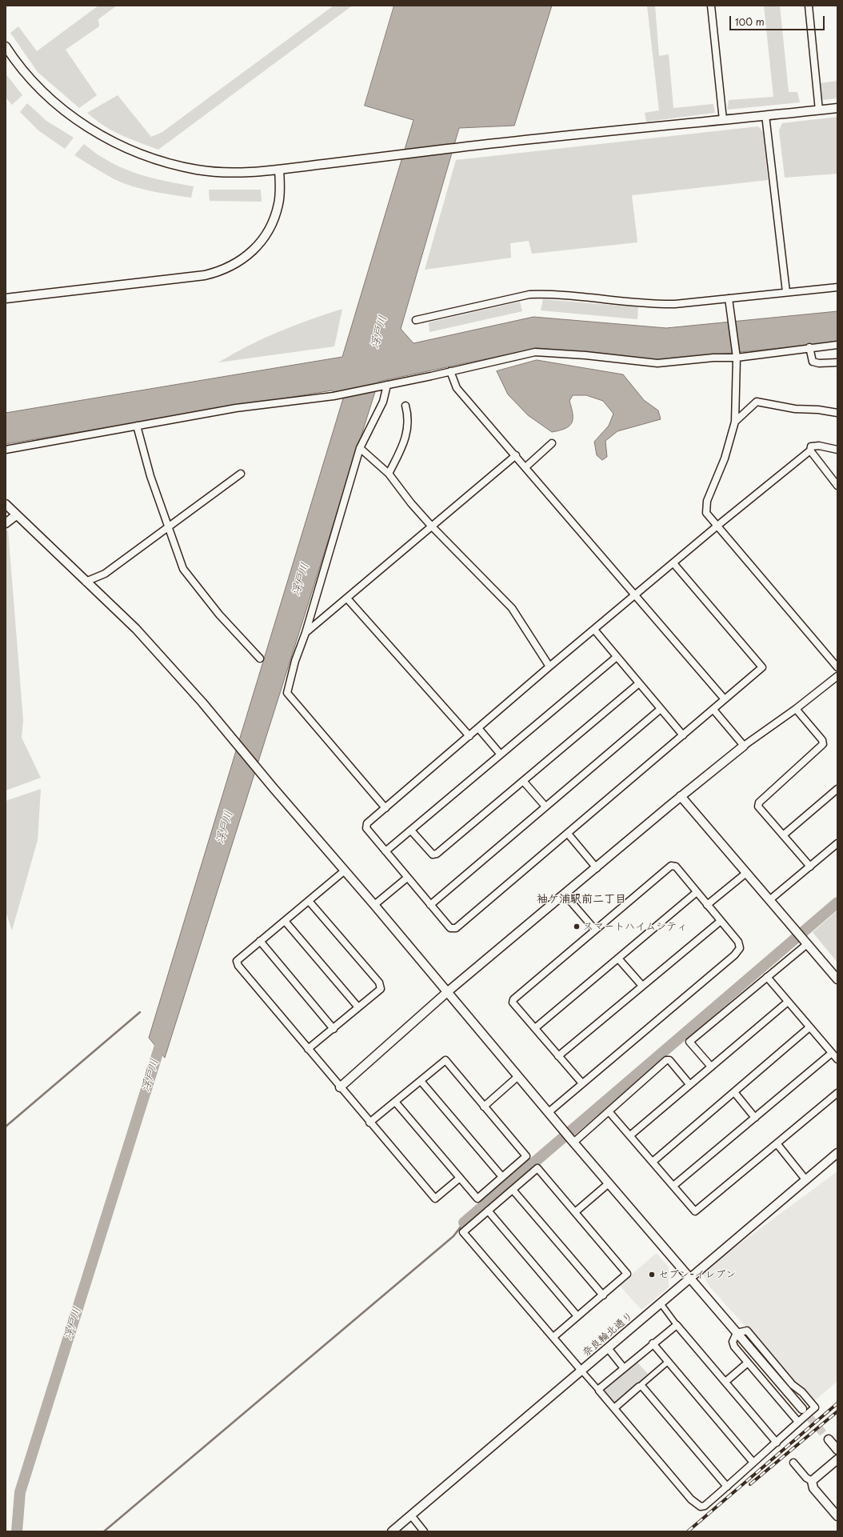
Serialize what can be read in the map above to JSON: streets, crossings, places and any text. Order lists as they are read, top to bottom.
{
  "streets": {
    "street": ["奈良輪北通り"]
  },
  "districts": ["袖ケ浦駅前二丁目"],
  "water": ["浮戸川"],
  "places": ["スマートハイムシティ", "セブン-イレブン"],
  "scale_bar": "100 m"
}
